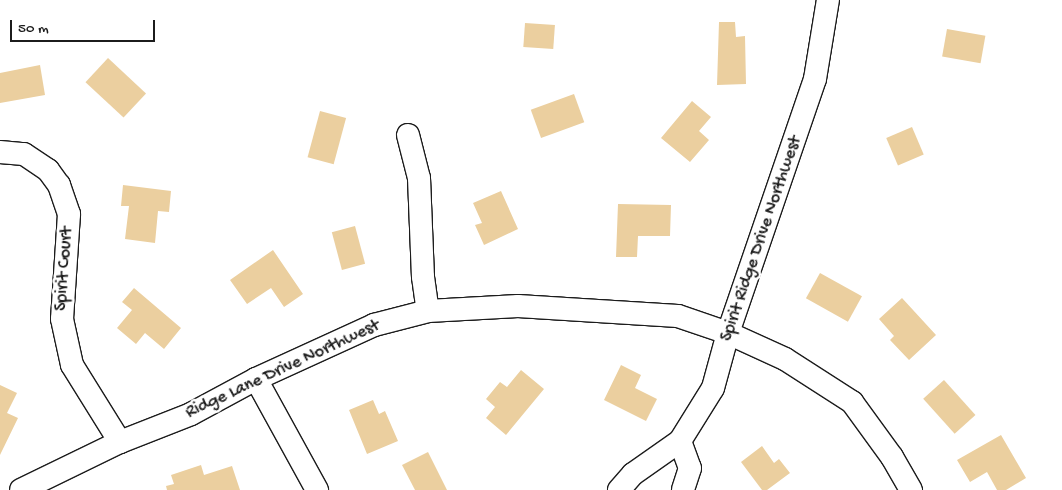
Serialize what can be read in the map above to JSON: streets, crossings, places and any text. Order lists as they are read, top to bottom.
{
  "streets": {
    "street": ["Spirit Ridge Drive Northwest", "Spirit Court", "Ridge Lane Drive Northwest"]
  },
  "crossings": [
    ["Spirit Ridge Drive Northwest", "Ridge Lane Drive Northwest"],
    ["Spirit Court", "Ridge Lane Drive Northwest"]
  ],
  "scale_bar": "50 m"
}
